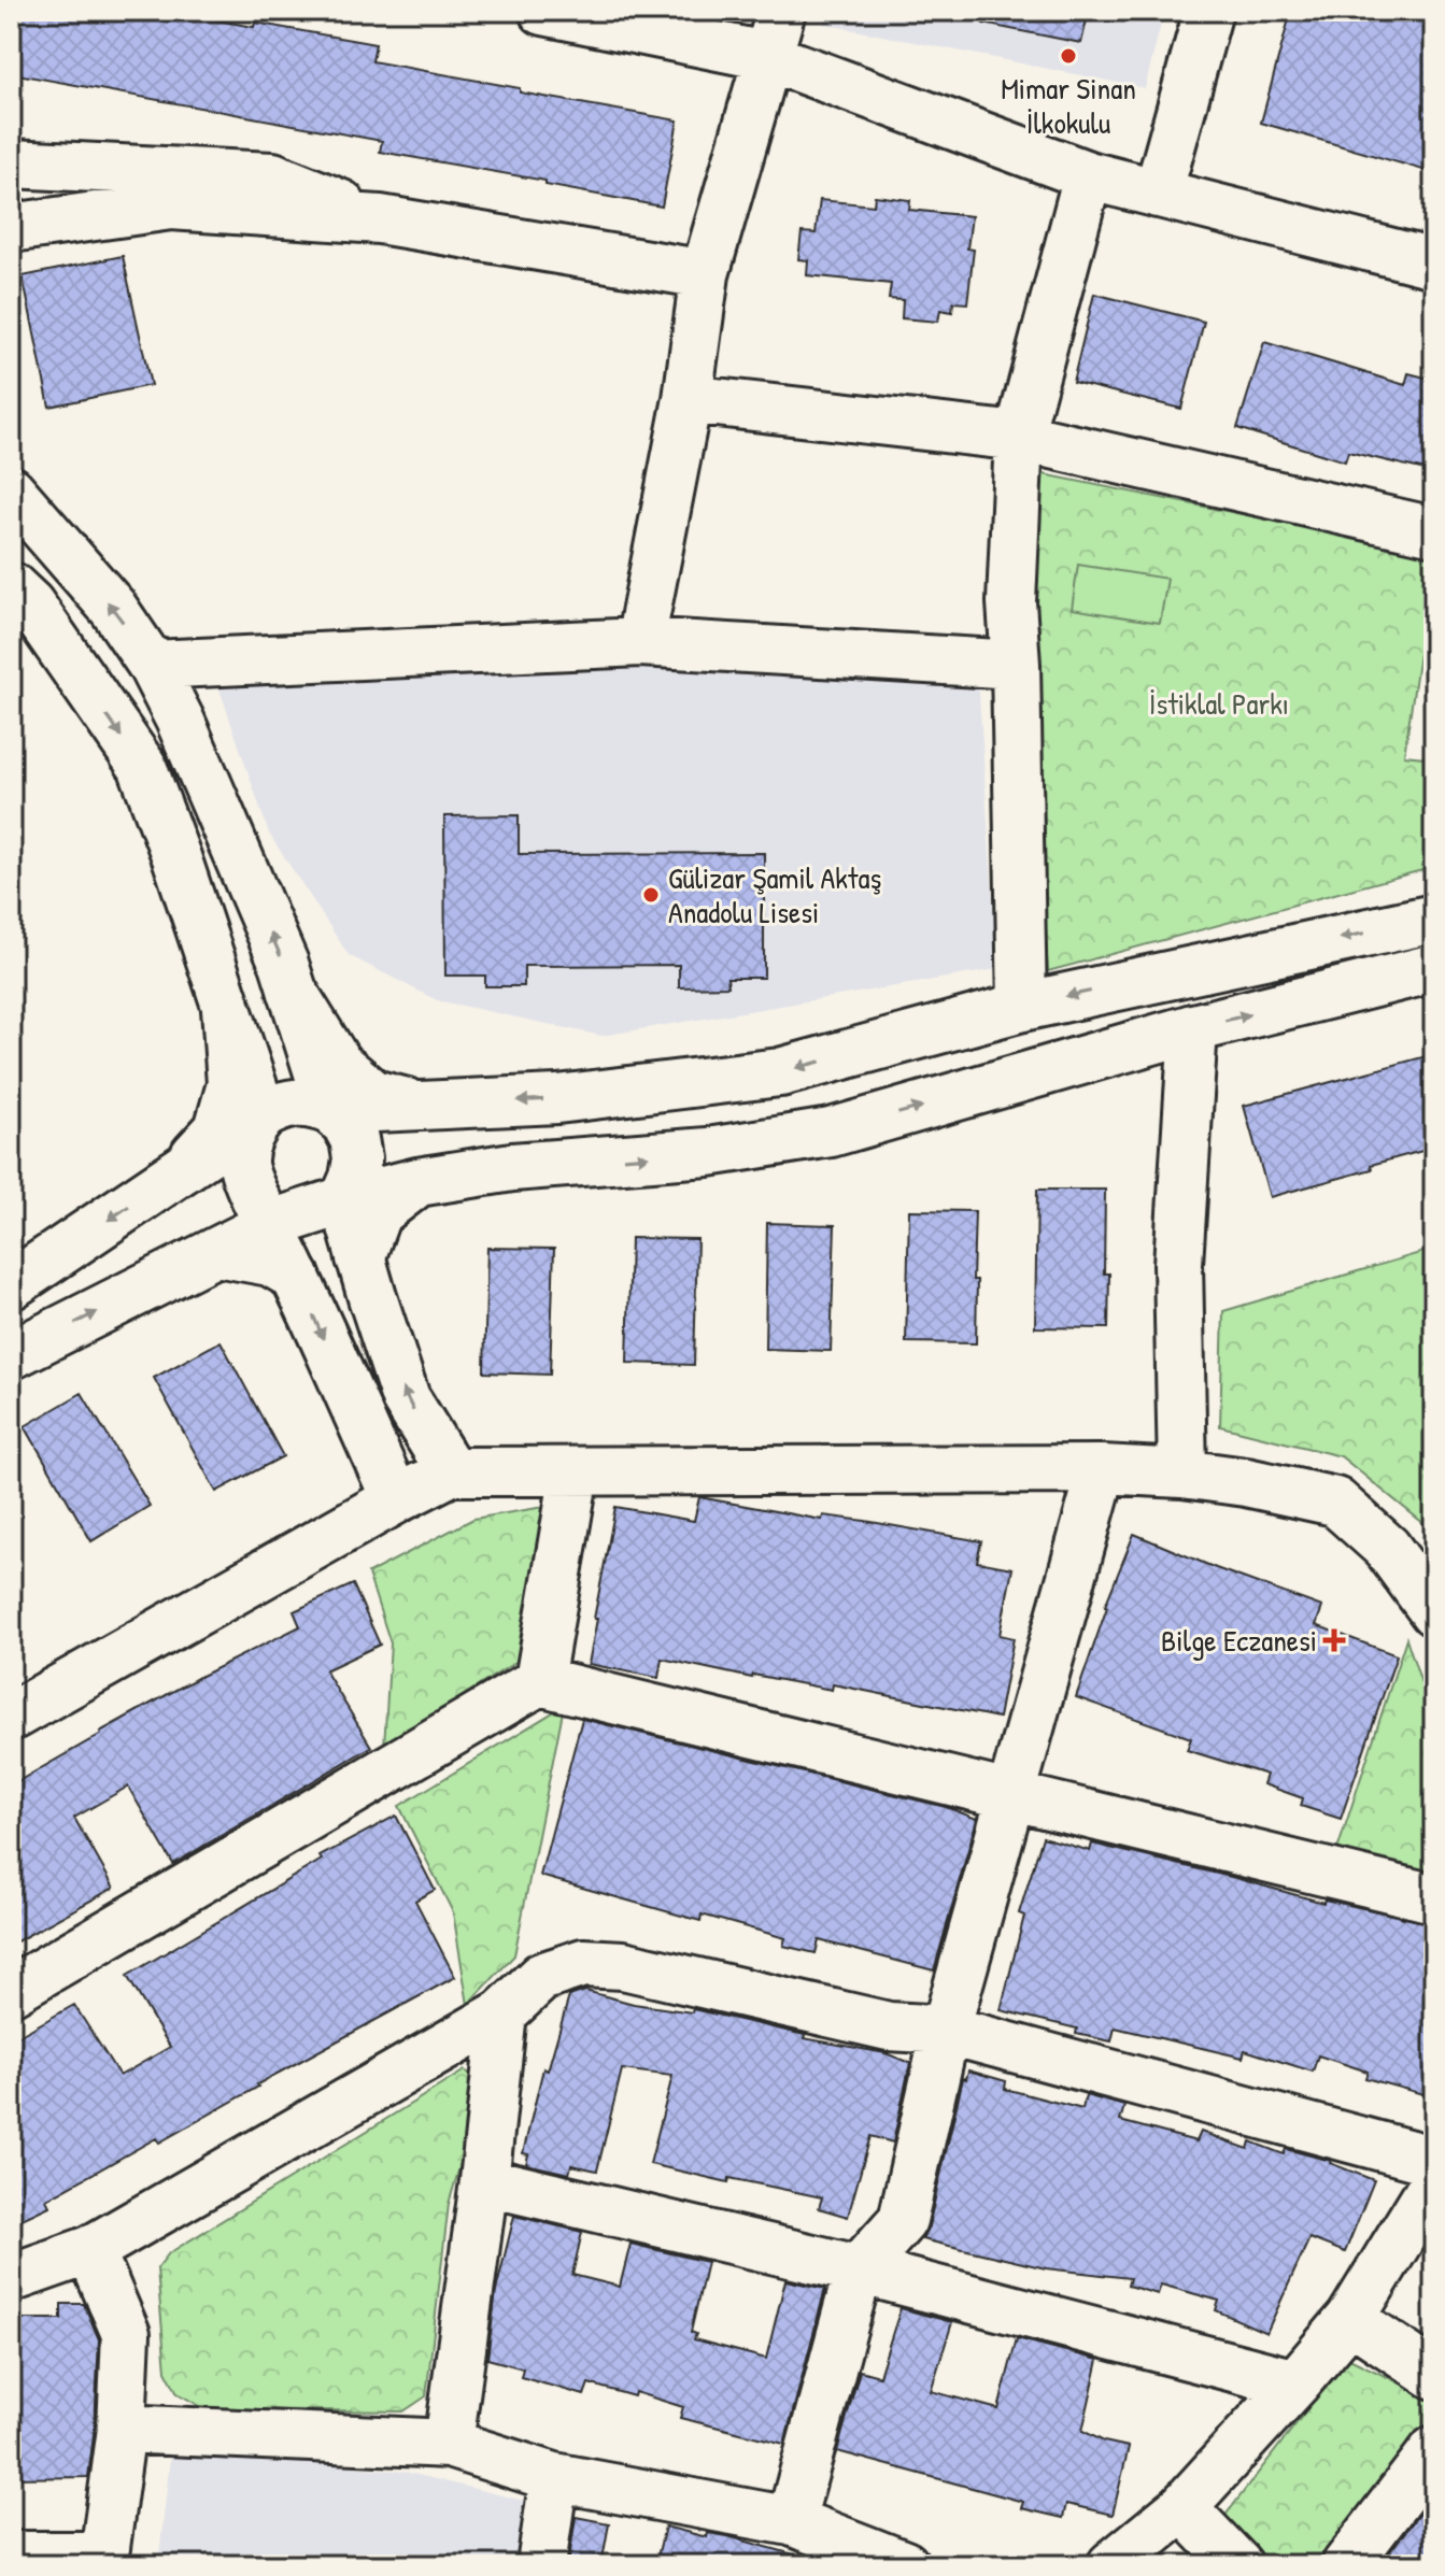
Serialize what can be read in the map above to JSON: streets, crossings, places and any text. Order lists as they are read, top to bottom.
{
  "parks": ["İstiklal Parkı"],
  "places": {
    "other": ["Mimar Sinan İlkokulu", "Gülizar Şamil Aktaş Anadolu Lisesi"],
    "health": ["Bilge Eczanesi"]
  }
}
